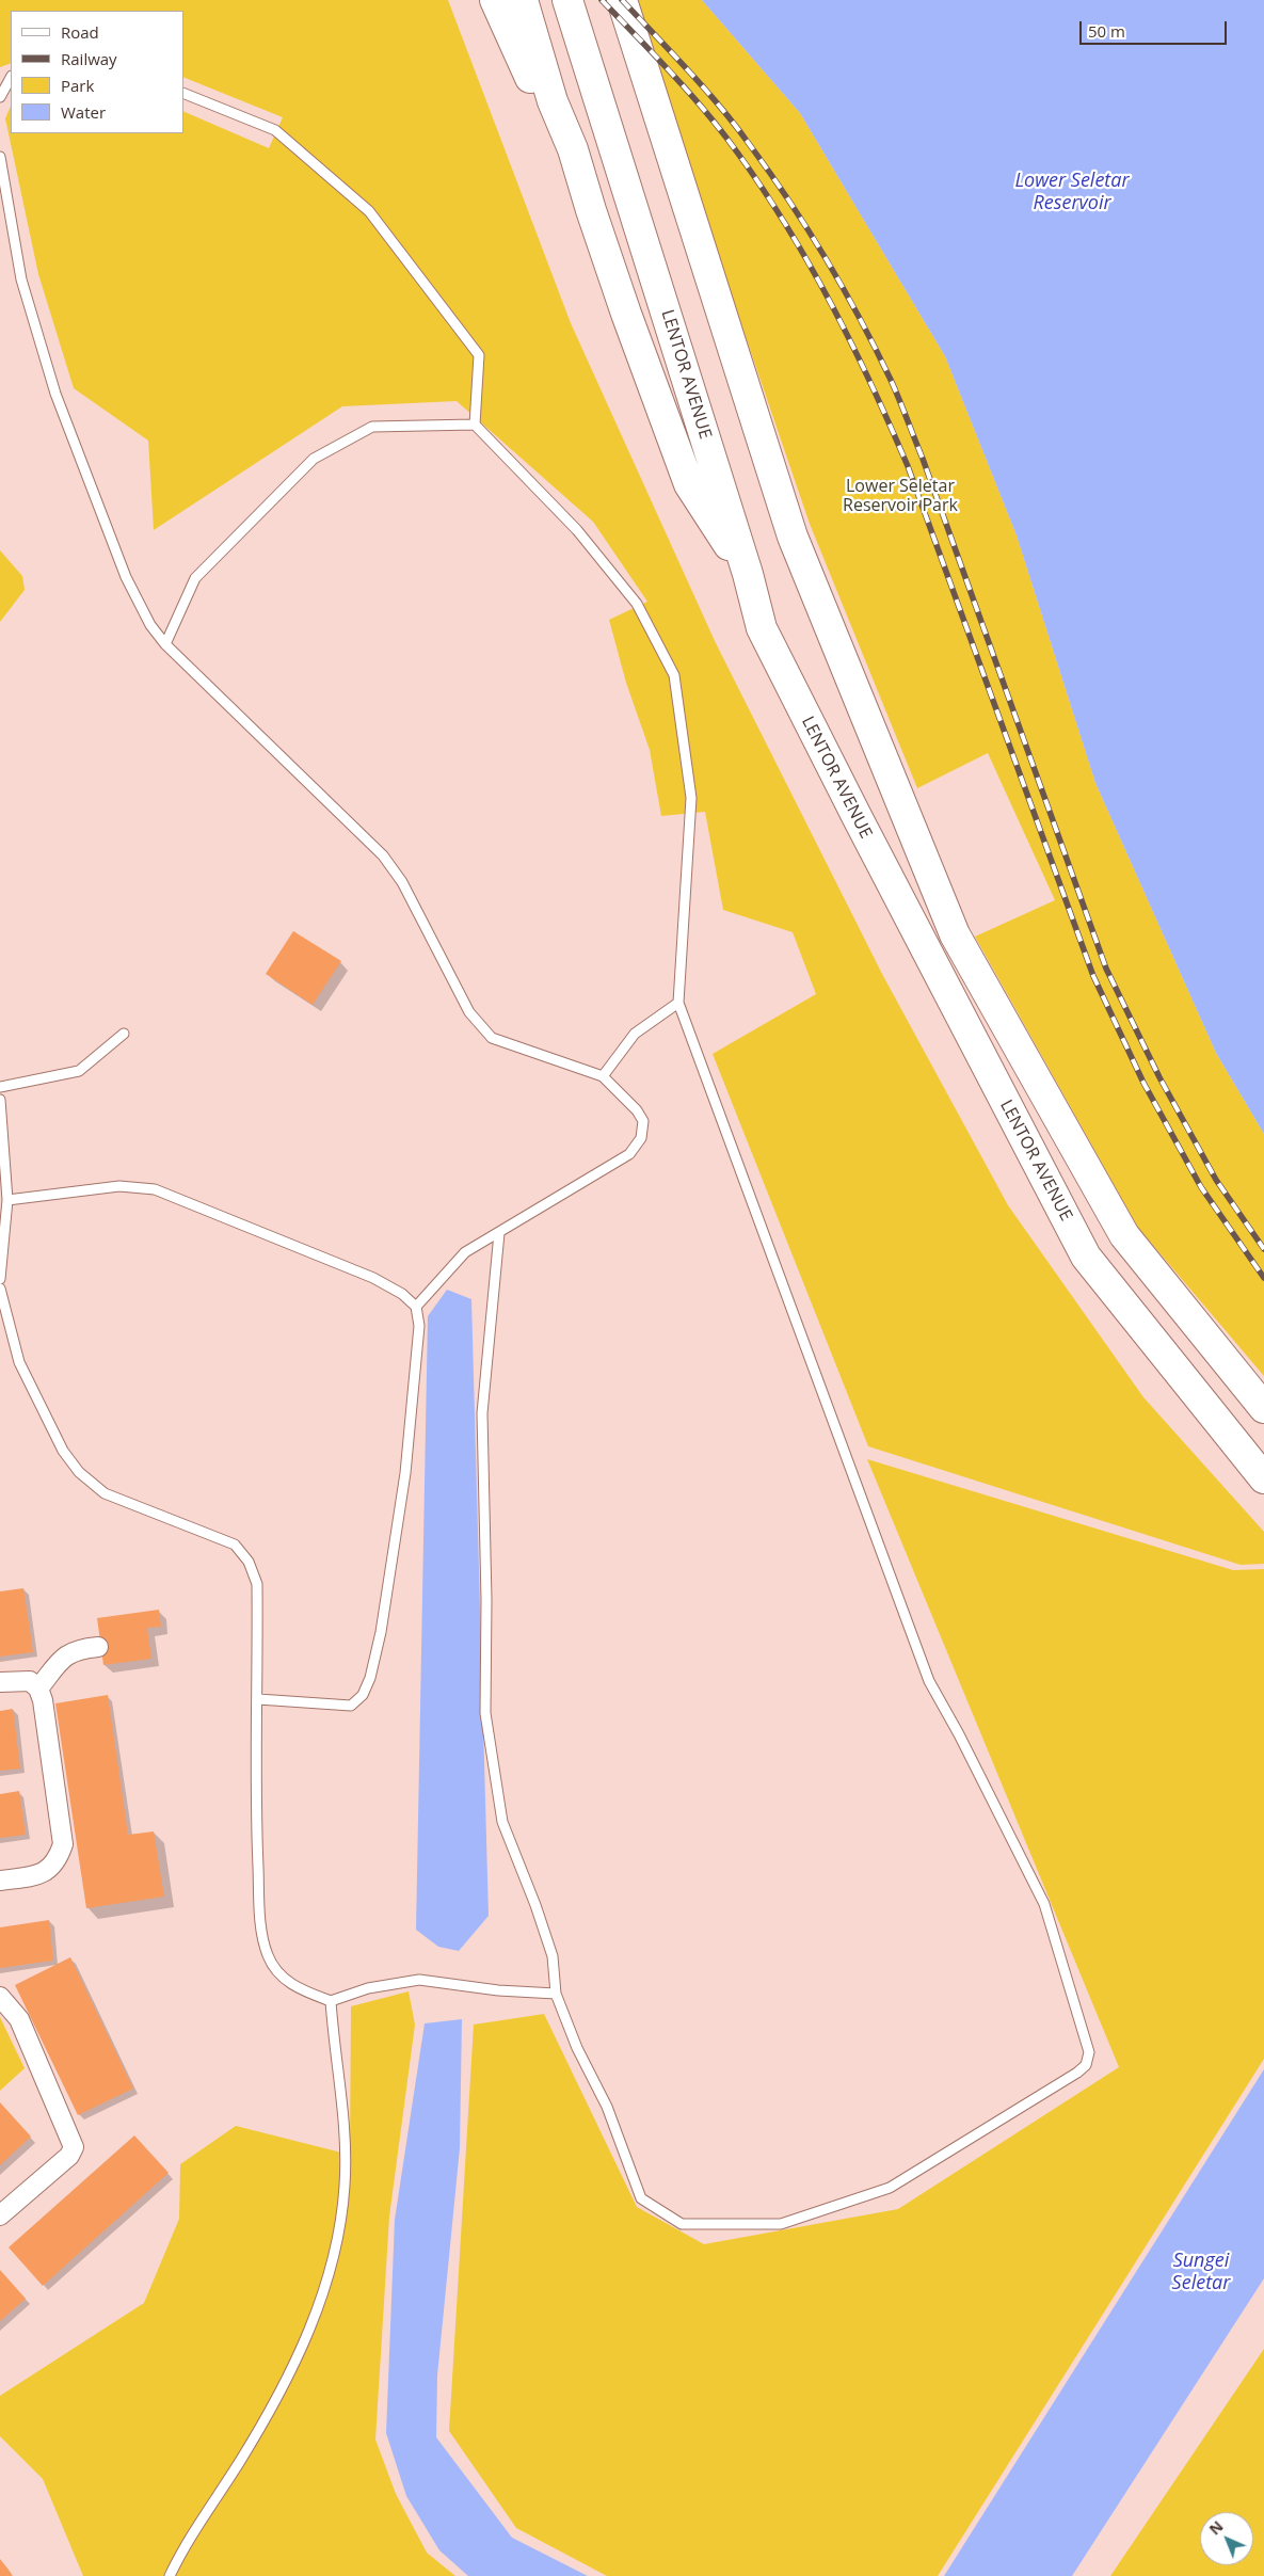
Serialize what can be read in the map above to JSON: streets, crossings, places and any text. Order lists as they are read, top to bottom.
{
  "streets": {
    "main road": ["LENTOR AVENUE"]
  },
  "water": ["Lower Seletar Reservoir", "Sungei Seletar"],
  "parks": ["Lower Seletar Reservoir Park"],
  "legend": [
    "Road",
    "Railway",
    "Park",
    "Water"
  ],
  "scale_bar": "50 m",
  "north": "top left"
}
